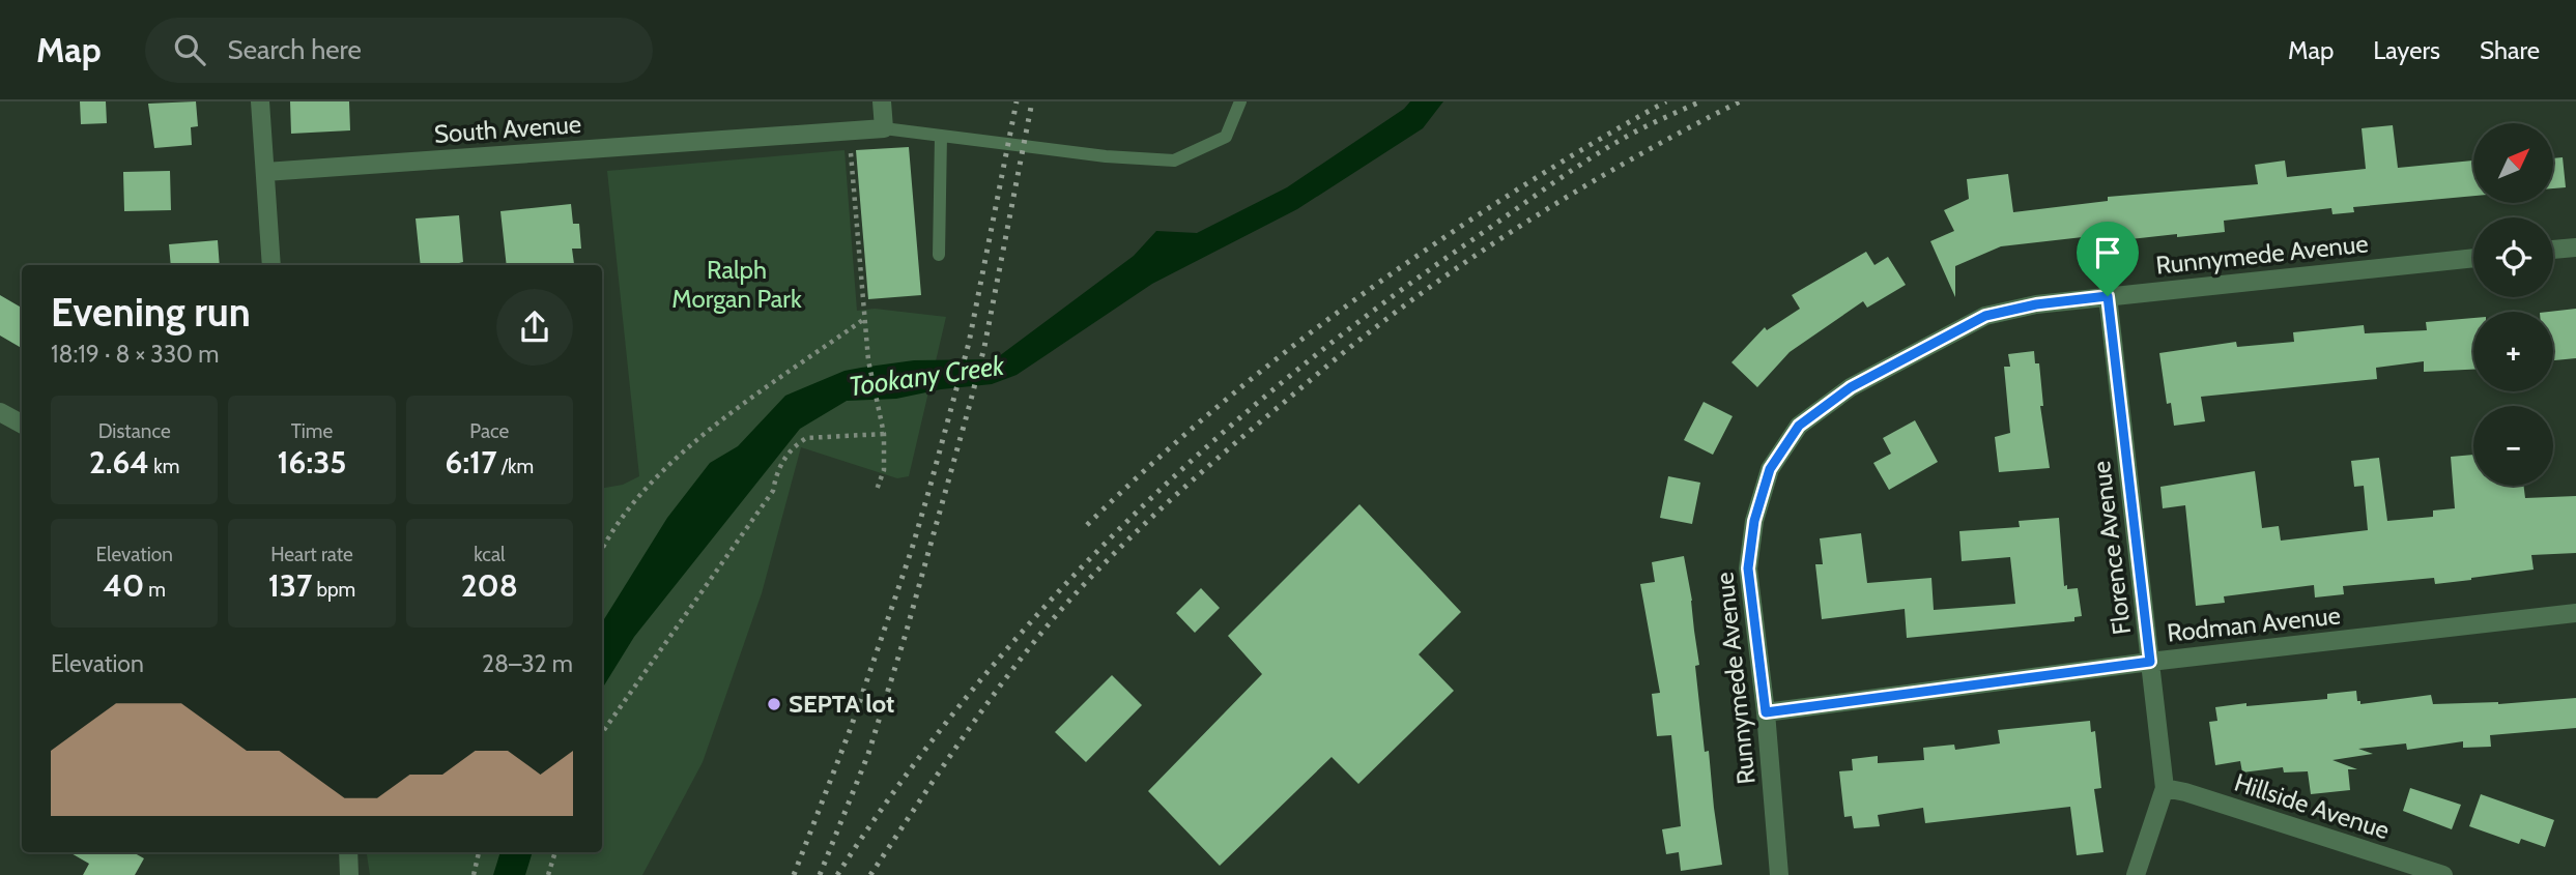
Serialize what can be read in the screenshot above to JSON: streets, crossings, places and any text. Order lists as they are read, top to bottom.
{
  "streets": {
    "street": [
      "South Avenue",
      "Runnymede Avenue",
      "Florence Avenue",
      "Rodman Avenue",
      "Hillside Avenue"
    ]
  },
  "crossings": [
    ["Runnymede Avenue", "Florence Avenue"],
    ["Runnymede Avenue", "Rodman Avenue"],
    ["Florence Avenue", "Rodman Avenue"],
    ["Florence Avenue", "Hillside Avenue"]
  ],
  "water": ["Tookany Creek"],
  "parks": ["Ralph Morgan Park"],
  "places": ["SEPTA lot"],
  "north": "top right",
  "page": {
    "header": "Map",
    "search": "Search here",
    "nav": ["Map", "Layers", "Share"],
    "map_buttons": ["+", "−"],
    "heading": ["Evening run", "18:19 · 8 × 330 m"],
    "stats": [
      ["Distance", "2.64 km"],
      ["Time", "16:35"],
      ["Pace", "6:17 /km"],
      ["Elevation", "40 m"],
      ["Heart rate", "137 bpm"],
      ["kcal", "208"]
    ],
    "chart": ["Elevation", "28–32 m"]
  }
}
